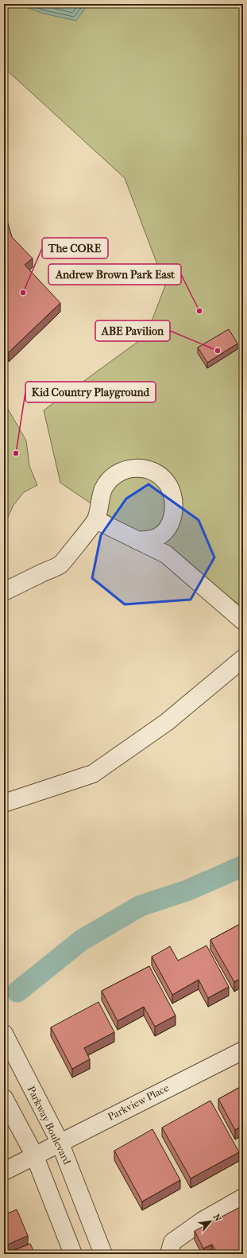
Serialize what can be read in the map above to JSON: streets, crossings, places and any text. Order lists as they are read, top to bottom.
{
  "streets": {
    "street": ["Parkview Place", "Parkway Boulevard"]
  },
  "crossings": [
    ["Parkview Place", "Parkway Boulevard"]
  ],
  "places": [
    "The CORE",
    "Andrew Brown Park East",
    "ABE Pavilion",
    "Kid Country Playground"
  ],
  "north": "top right"
}
